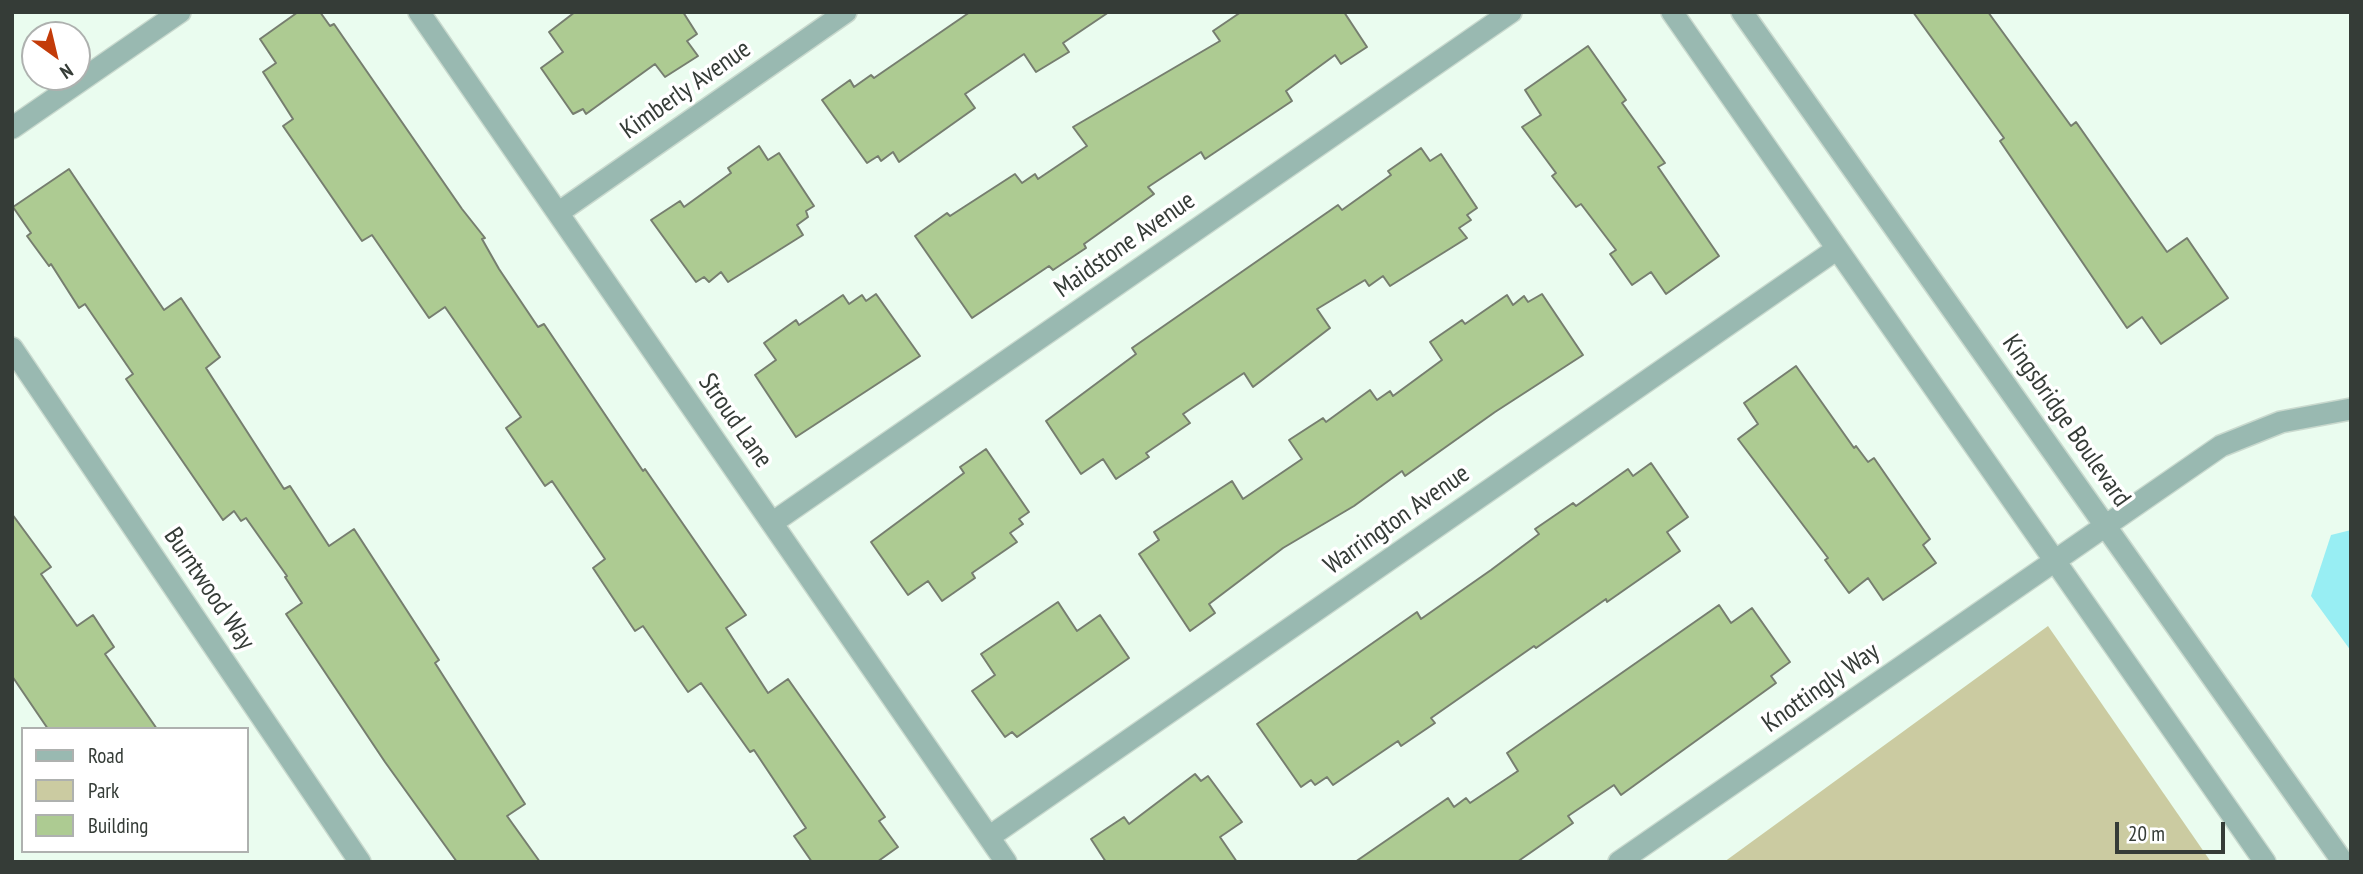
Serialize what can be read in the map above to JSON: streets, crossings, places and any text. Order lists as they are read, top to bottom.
{
  "streets": {
    "street": [
      "Kimberly Avenue",
      "Maidstone Avenue",
      "Stroud Lane",
      "Kingsbridge Boulevard",
      "Warrington Avenue",
      "Burntwood Way",
      "Knottingly Way"
    ]
  },
  "crossings": [
    ["Kimberly Avenue", "Stroud Lane"],
    ["Maidstone Avenue", "Stroud Lane"],
    ["Stroud Lane", "Warrington Avenue"],
    ["Kingsbridge Boulevard", "Knottingly Way"]
  ],
  "legend": ["Road", "Park", "Building"],
  "scale_bar": "20 m",
  "north": "bottom right"
}
